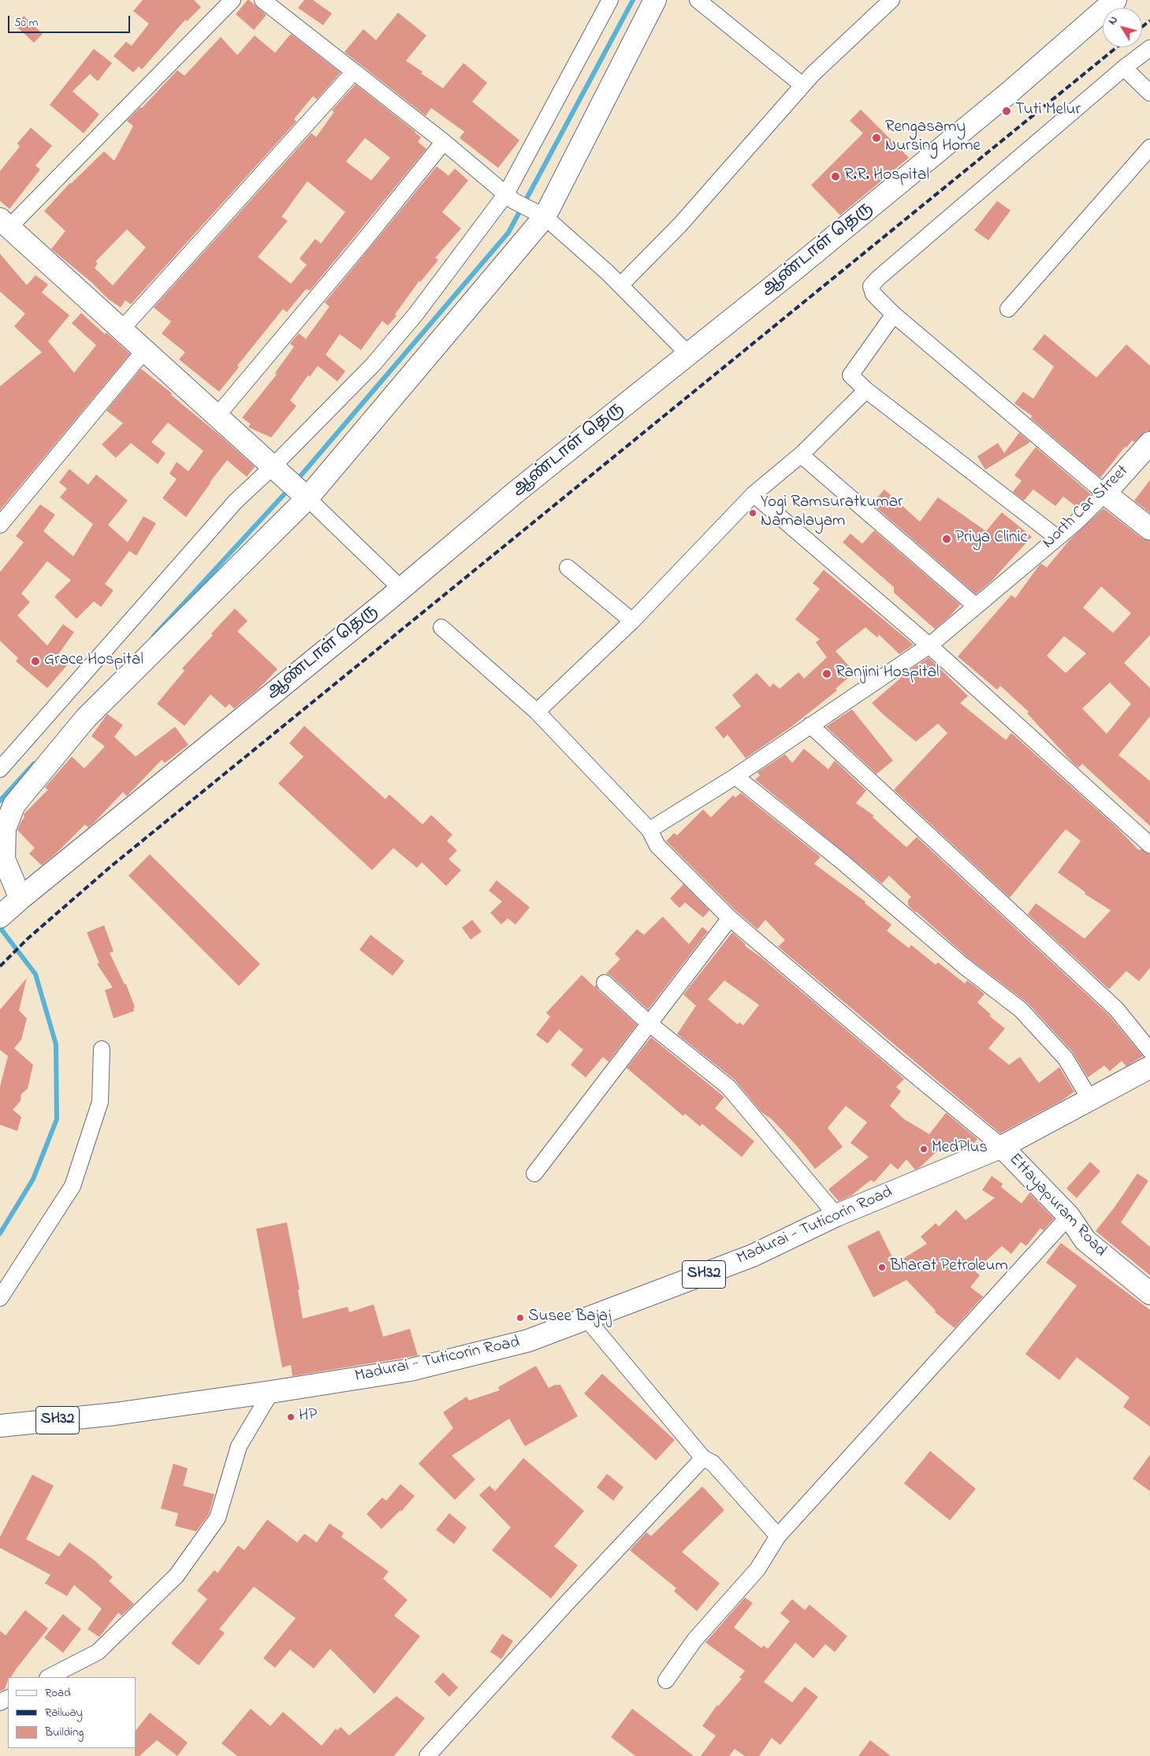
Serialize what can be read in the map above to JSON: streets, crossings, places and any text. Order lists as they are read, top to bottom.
{
  "streets": {
    "street": [
      "ஆண்டாள் தெரு",
      "North Car Street",
      "Ettayapuram Road",
      "Madurai - Tuticorin Road",
      "SH32"
    ]
  },
  "crossings": [
    ["Ettayapuram Road", "Madurai - Tuticorin Road"]
  ],
  "places": [
    "Tuti Melur",
    "Rengasamy Nursing Home",
    "R.R. Hospital",
    "Yogi Ramsuratkumar Namalayam",
    "Priya Clinic",
    "Grace Hospital",
    "Ranjini Hospital",
    "MedPlus",
    "Bharat Petroleum",
    "Susee Bajaj",
    "HP"
  ],
  "legend": ["Road", "Railway", "Building"],
  "scale_bar": "50 m",
  "north": "top left"
}
